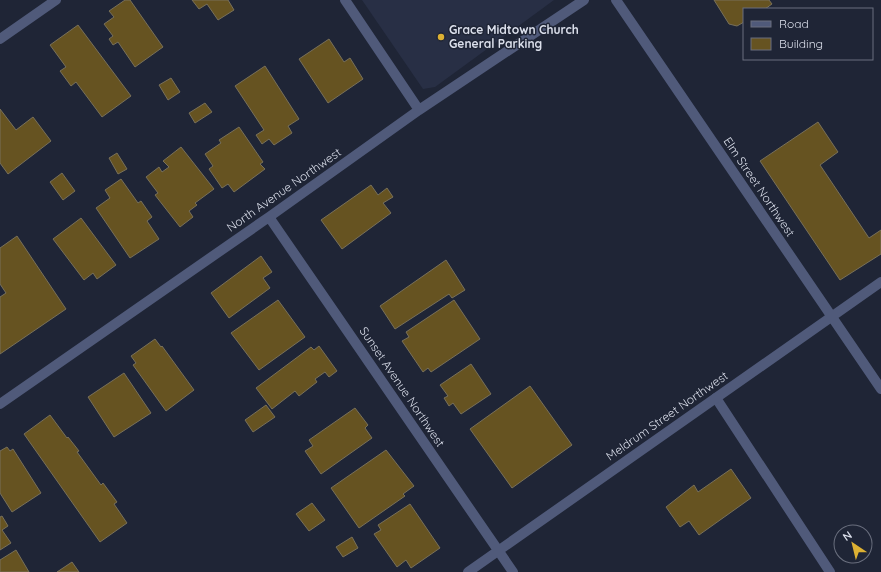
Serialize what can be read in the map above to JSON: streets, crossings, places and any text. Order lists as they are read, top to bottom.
{
  "streets": {
    "street": [
      "Elm Street Northwest",
      "North Avenue Northwest",
      "Sunset Avenue Northwest",
      "Meldrum Street Northwest"
    ]
  },
  "crossings": [
    ["Elm Street Northwest", "Meldrum Street Northwest"],
    ["North Avenue Northwest", "Sunset Avenue Northwest"],
    ["Sunset Avenue Northwest", "Meldrum Street Northwest"]
  ],
  "places": ["Grace Midtown Church General Parking"],
  "legend": ["Road", "Building"],
  "north": "top left"
}
